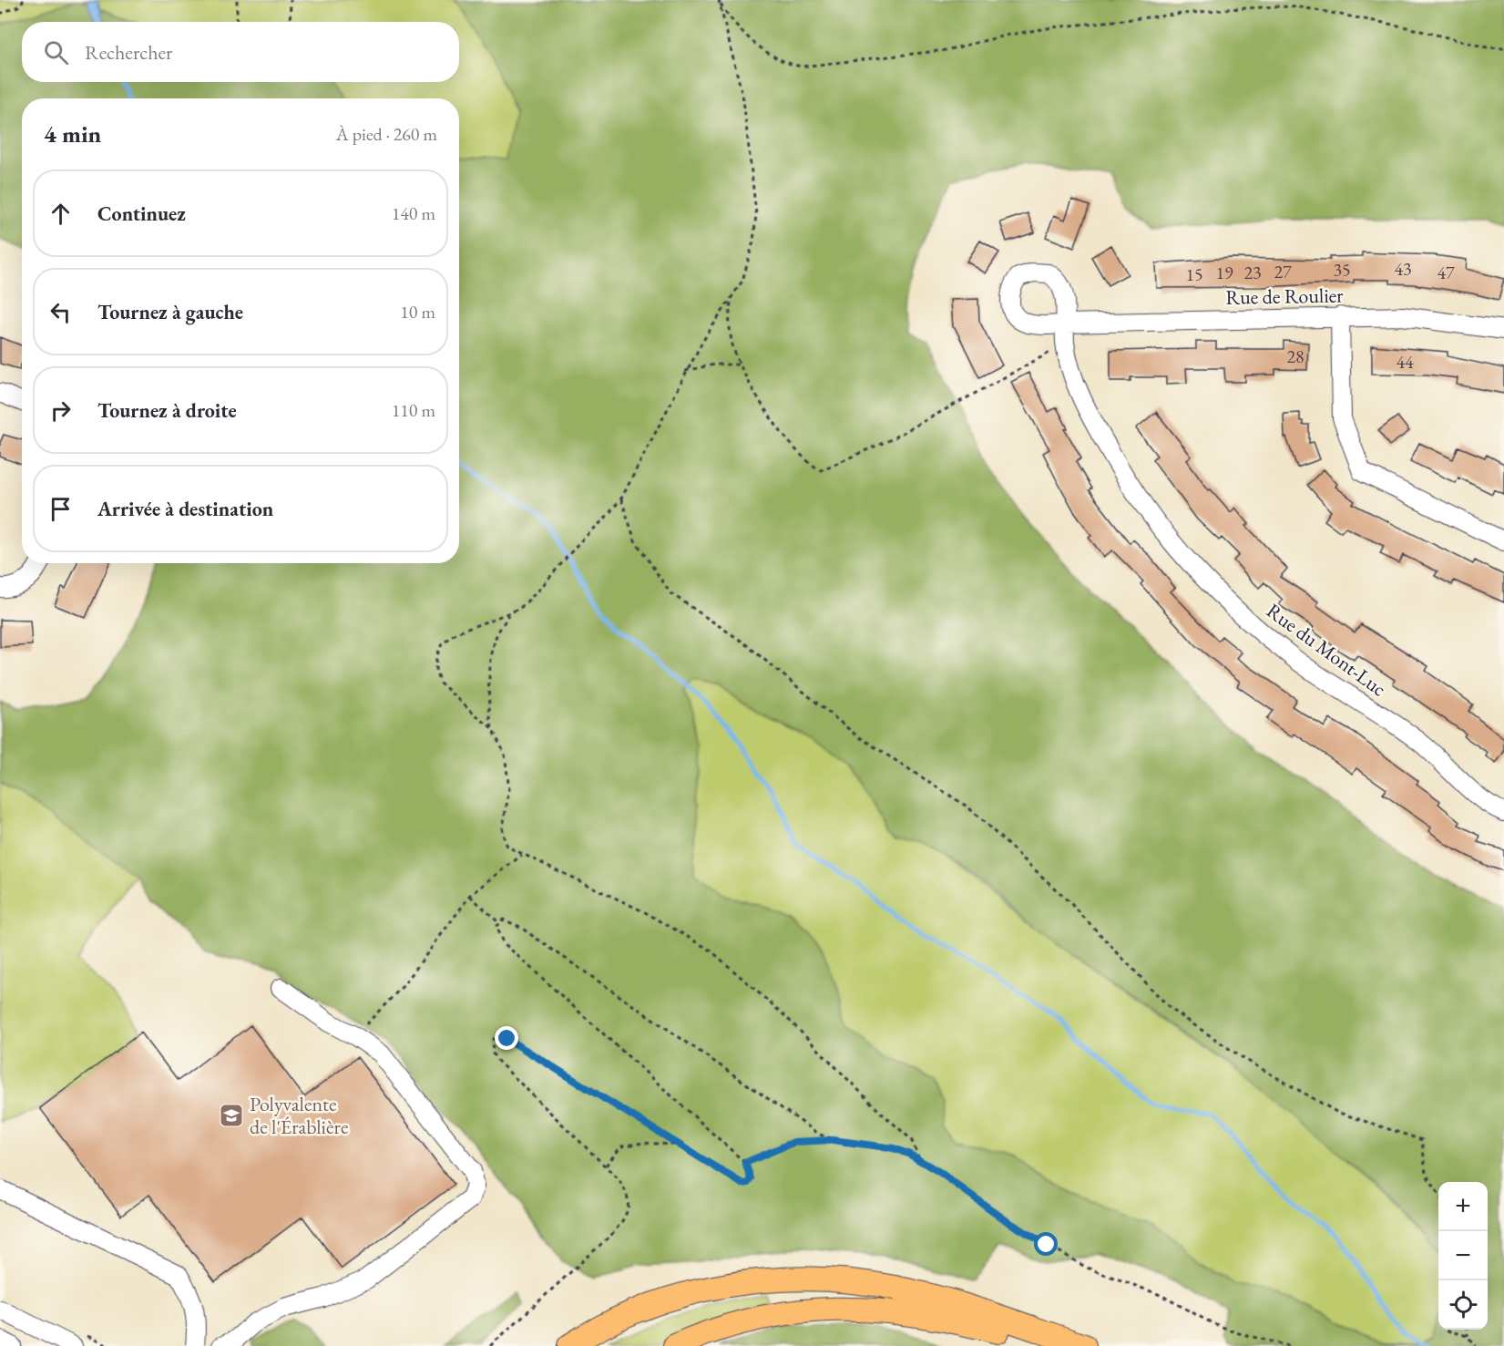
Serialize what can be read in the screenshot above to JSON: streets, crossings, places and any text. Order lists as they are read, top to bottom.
{
  "streets": {
    "street": ["Rue de Roulier", "Rue du Mont-Luc"]
  },
  "crossings": [
    ["Rue de Roulier", "Rue du Mont-Luc"]
  ],
  "places": {
    "school or university": ["Polyvalente de l'Érablière"]
  },
  "house_numbers": [
    "43",
    "35",
    "27",
    "19",
    "23",
    "47",
    "15",
    "28",
    "44"
  ],
  "page": {
    "search": "Rechercher",
    "heading": ["4 min", "À pied · 260 m"],
    "list": [
      ["Continuez", "140 m"],
      ["Tournez à gauche", "10 m"],
      ["Tournez à droite", "110 m"],
      "Arrivée à destination"
    ],
    "map_buttons": ["+", "−"]
  }
}
